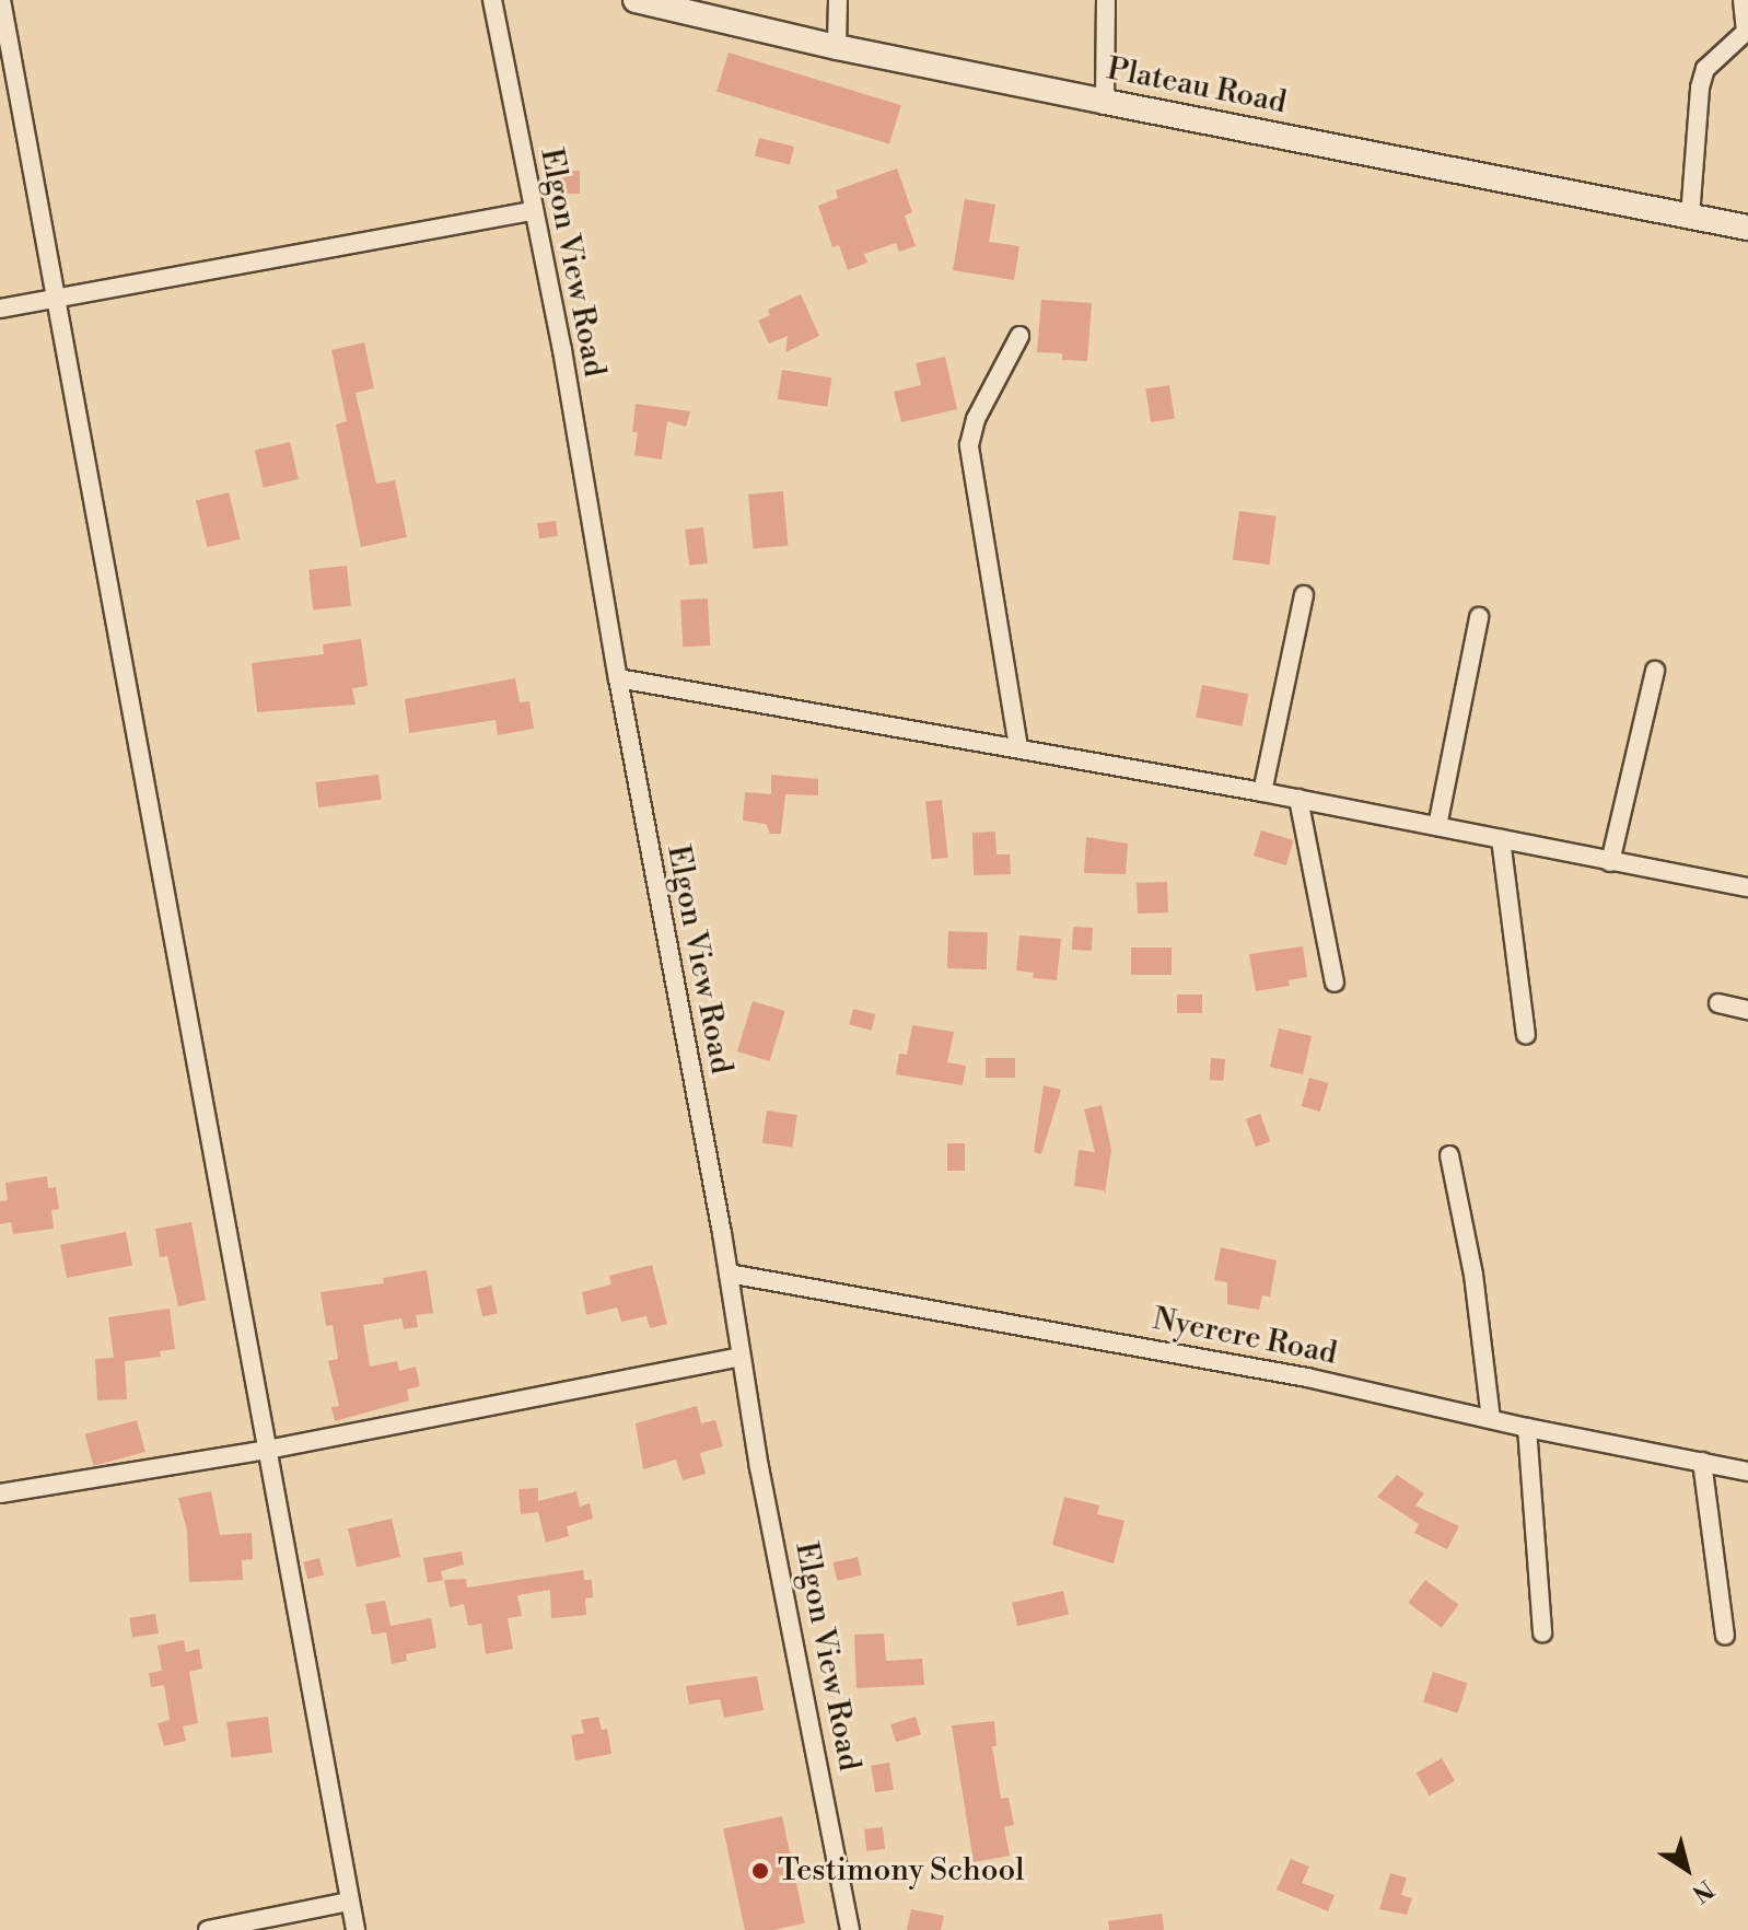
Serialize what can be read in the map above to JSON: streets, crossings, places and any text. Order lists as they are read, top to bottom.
{
  "streets": {
    "street": ["Plateau Road", "Elgon View Road", "Nyerere Road"]
  },
  "crossings": [
    ["Elgon View Road", "Nyerere Road"]
  ],
  "places": ["Testimony School"],
  "north": "bottom right"
}
